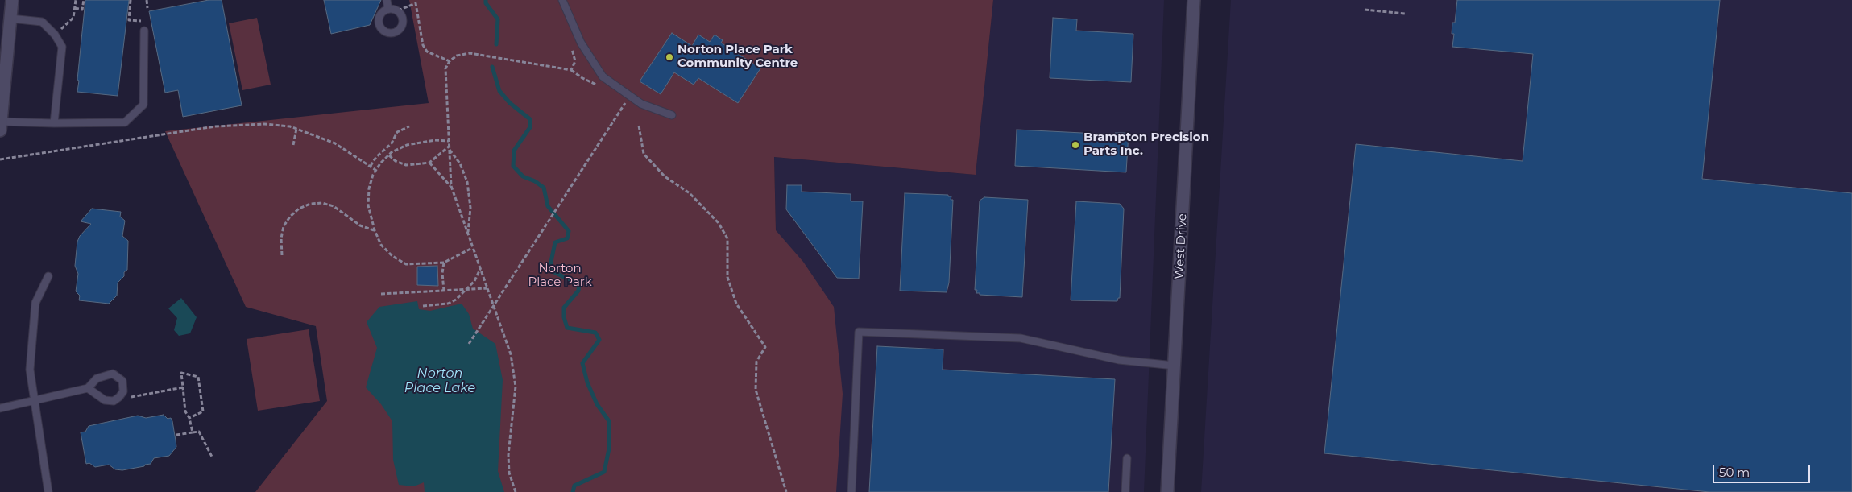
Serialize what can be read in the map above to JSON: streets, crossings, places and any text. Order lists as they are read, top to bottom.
{
  "streets": {
    "street": ["West Drive"]
  },
  "water": ["Norton Place Lake"],
  "parks": ["Norton Place Park"],
  "places": ["Norton Place Park Community Centre", "Brampton Precision Parts Inc."],
  "scale_bar": "50 m"
}
